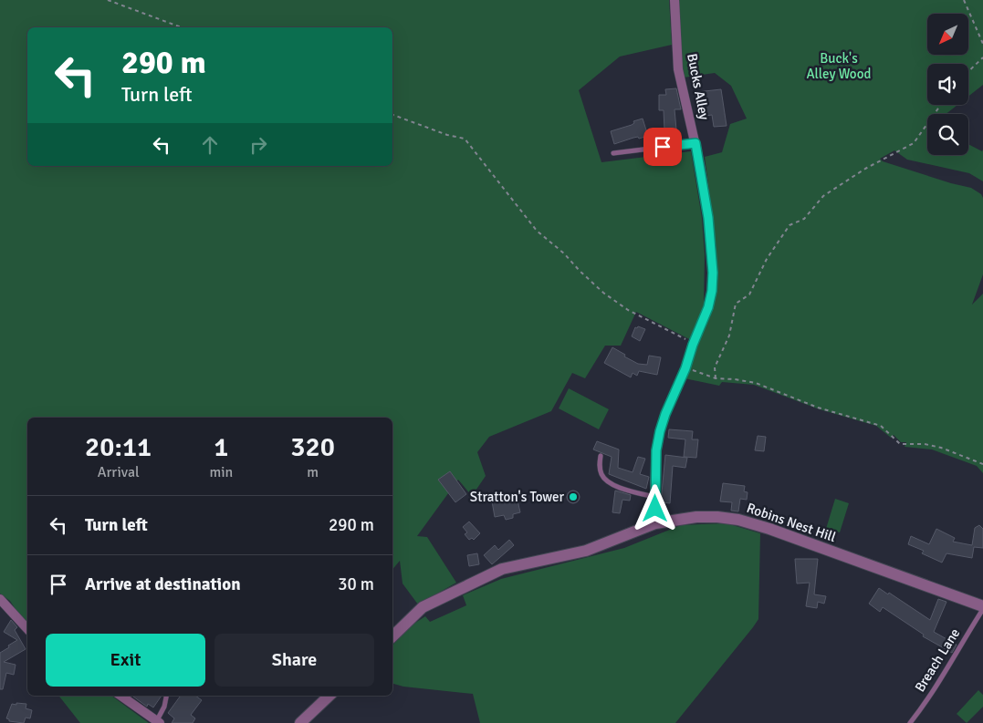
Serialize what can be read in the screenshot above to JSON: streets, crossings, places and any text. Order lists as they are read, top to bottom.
{
  "streets": {
    "street": ["Bucks Alley", "Robins Nest Hill"],
    "lane": ["Breach Lane"]
  },
  "crossings": [
    ["Bucks Alley", "Robins Nest Hill"],
    ["Robins Nest Hill", "Breach Lane"]
  ],
  "parks": ["Buck's Alley Wood"],
  "places": ["Stratton's Tower"],
  "north": "bottom left",
  "page": {
    "turn": ["290 m", "Turn left"],
    "eta": [
      "20:11",
      "Arrival",
      "1",
      "min",
      "320",
      "m"
    ],
    "list": [
      {
        "name": "Turn left",
        "value": "290 m"
      },
      {
        "name": "Arrive at destination",
        "value": "30 m"
      }
    ],
    "buttons": ["Exit", "Share"]
  }
}
